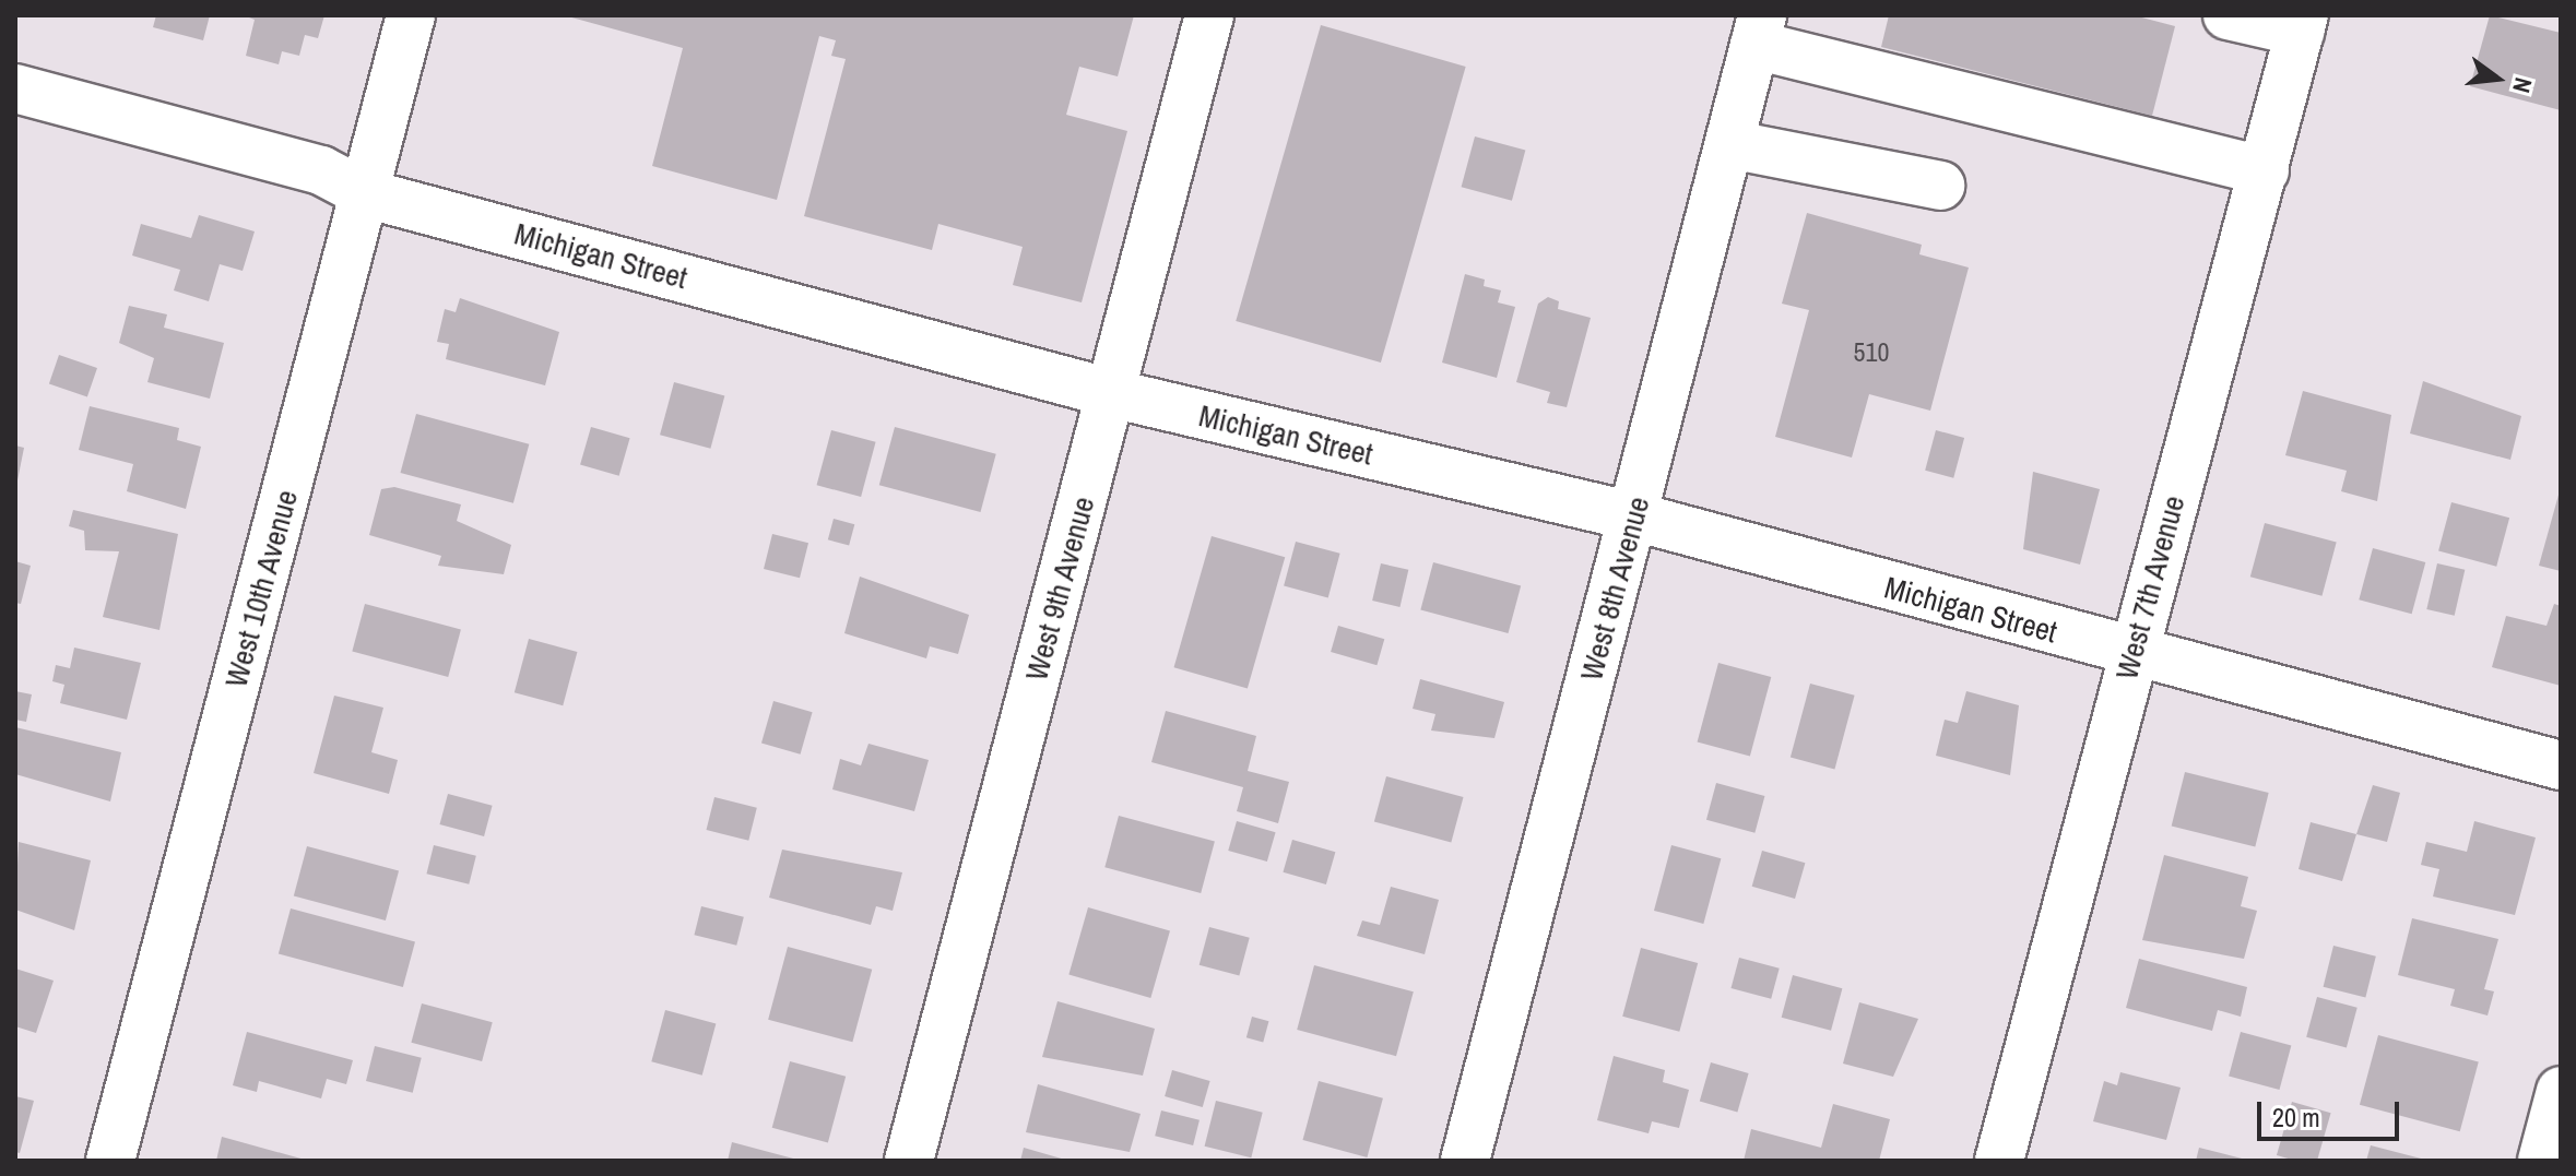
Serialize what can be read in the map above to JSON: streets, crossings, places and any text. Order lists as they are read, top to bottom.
{
  "streets": {
    "street": [
      "Michigan Street",
      "West 7th Avenue",
      "West 10th Avenue",
      "West 9th Avenue",
      "West 8th Avenue"
    ]
  },
  "crossings": [
    ["Michigan Street", "West 7th Avenue"],
    ["Michigan Street", "West 10th Avenue"],
    ["Michigan Street", "West 9th Avenue"],
    ["Michigan Street", "West 8th Avenue"]
  ],
  "house_numbers": ["510"],
  "scale_bar": "20 m",
  "north": "right"
}
